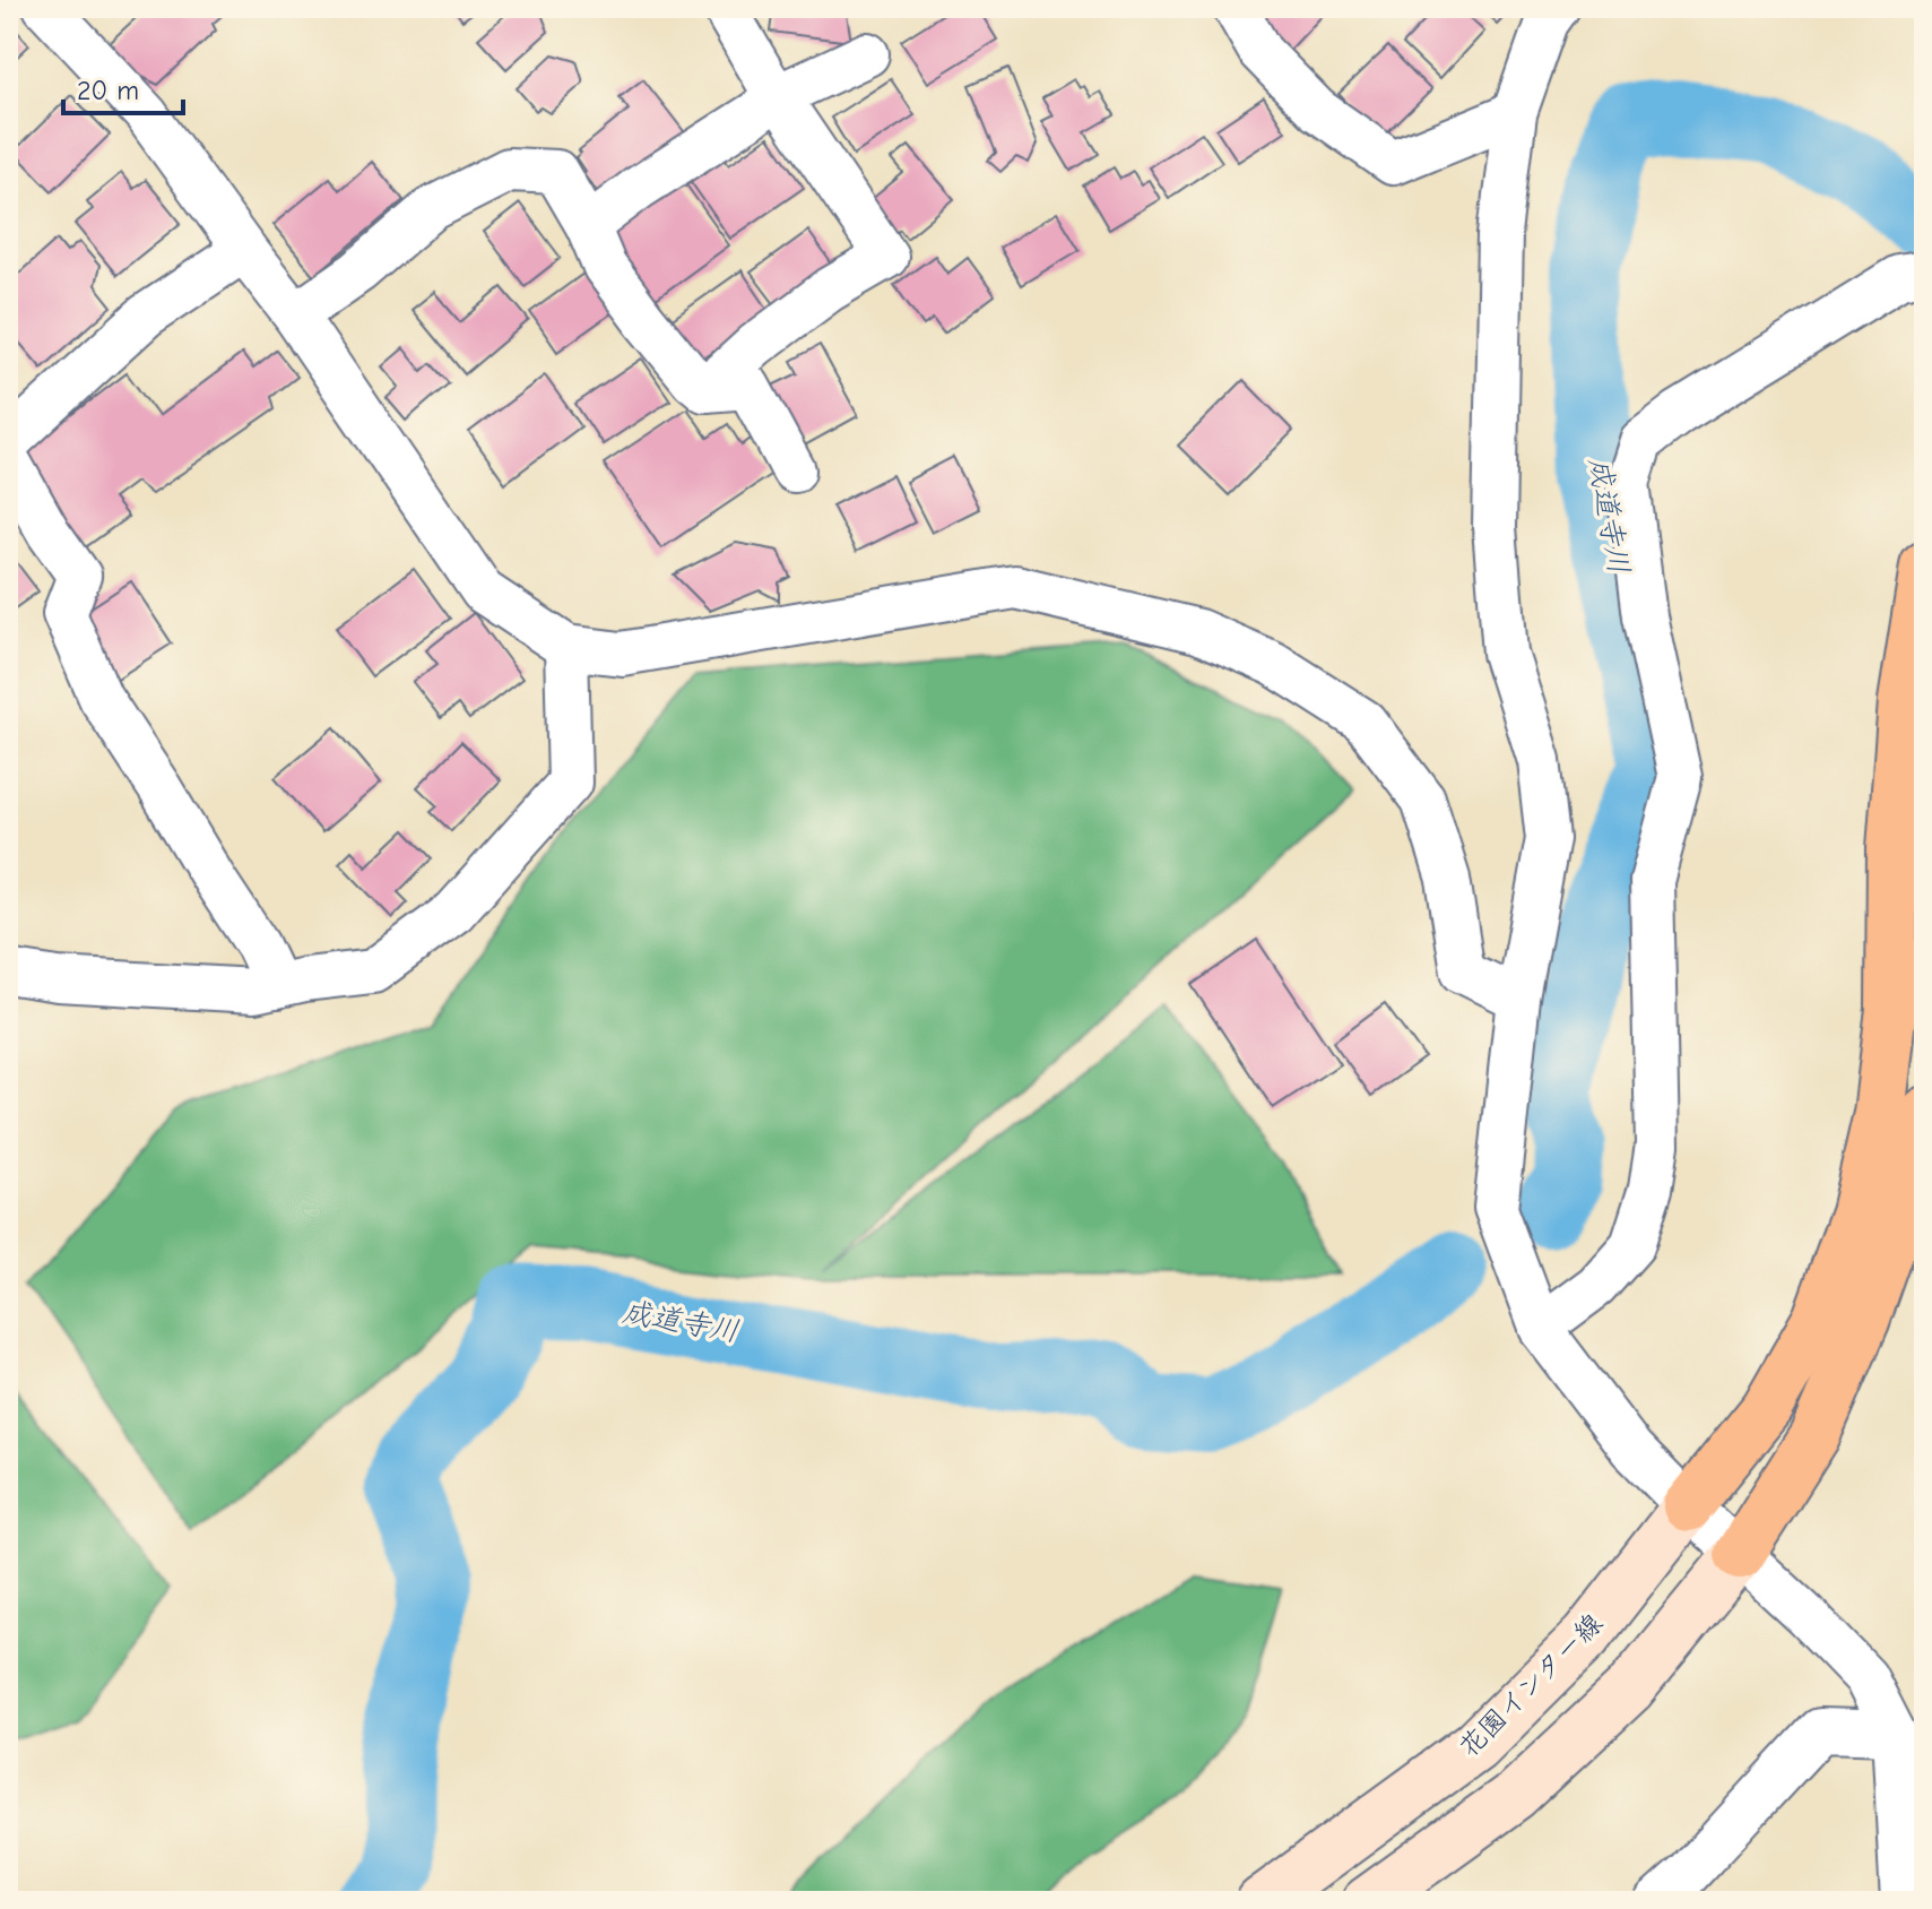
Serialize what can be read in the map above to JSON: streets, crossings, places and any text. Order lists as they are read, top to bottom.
{
  "streets": {
    "main road": ["花園インター線"]
  },
  "water": ["成道寺川"],
  "scale_bar": "20 m"
}
